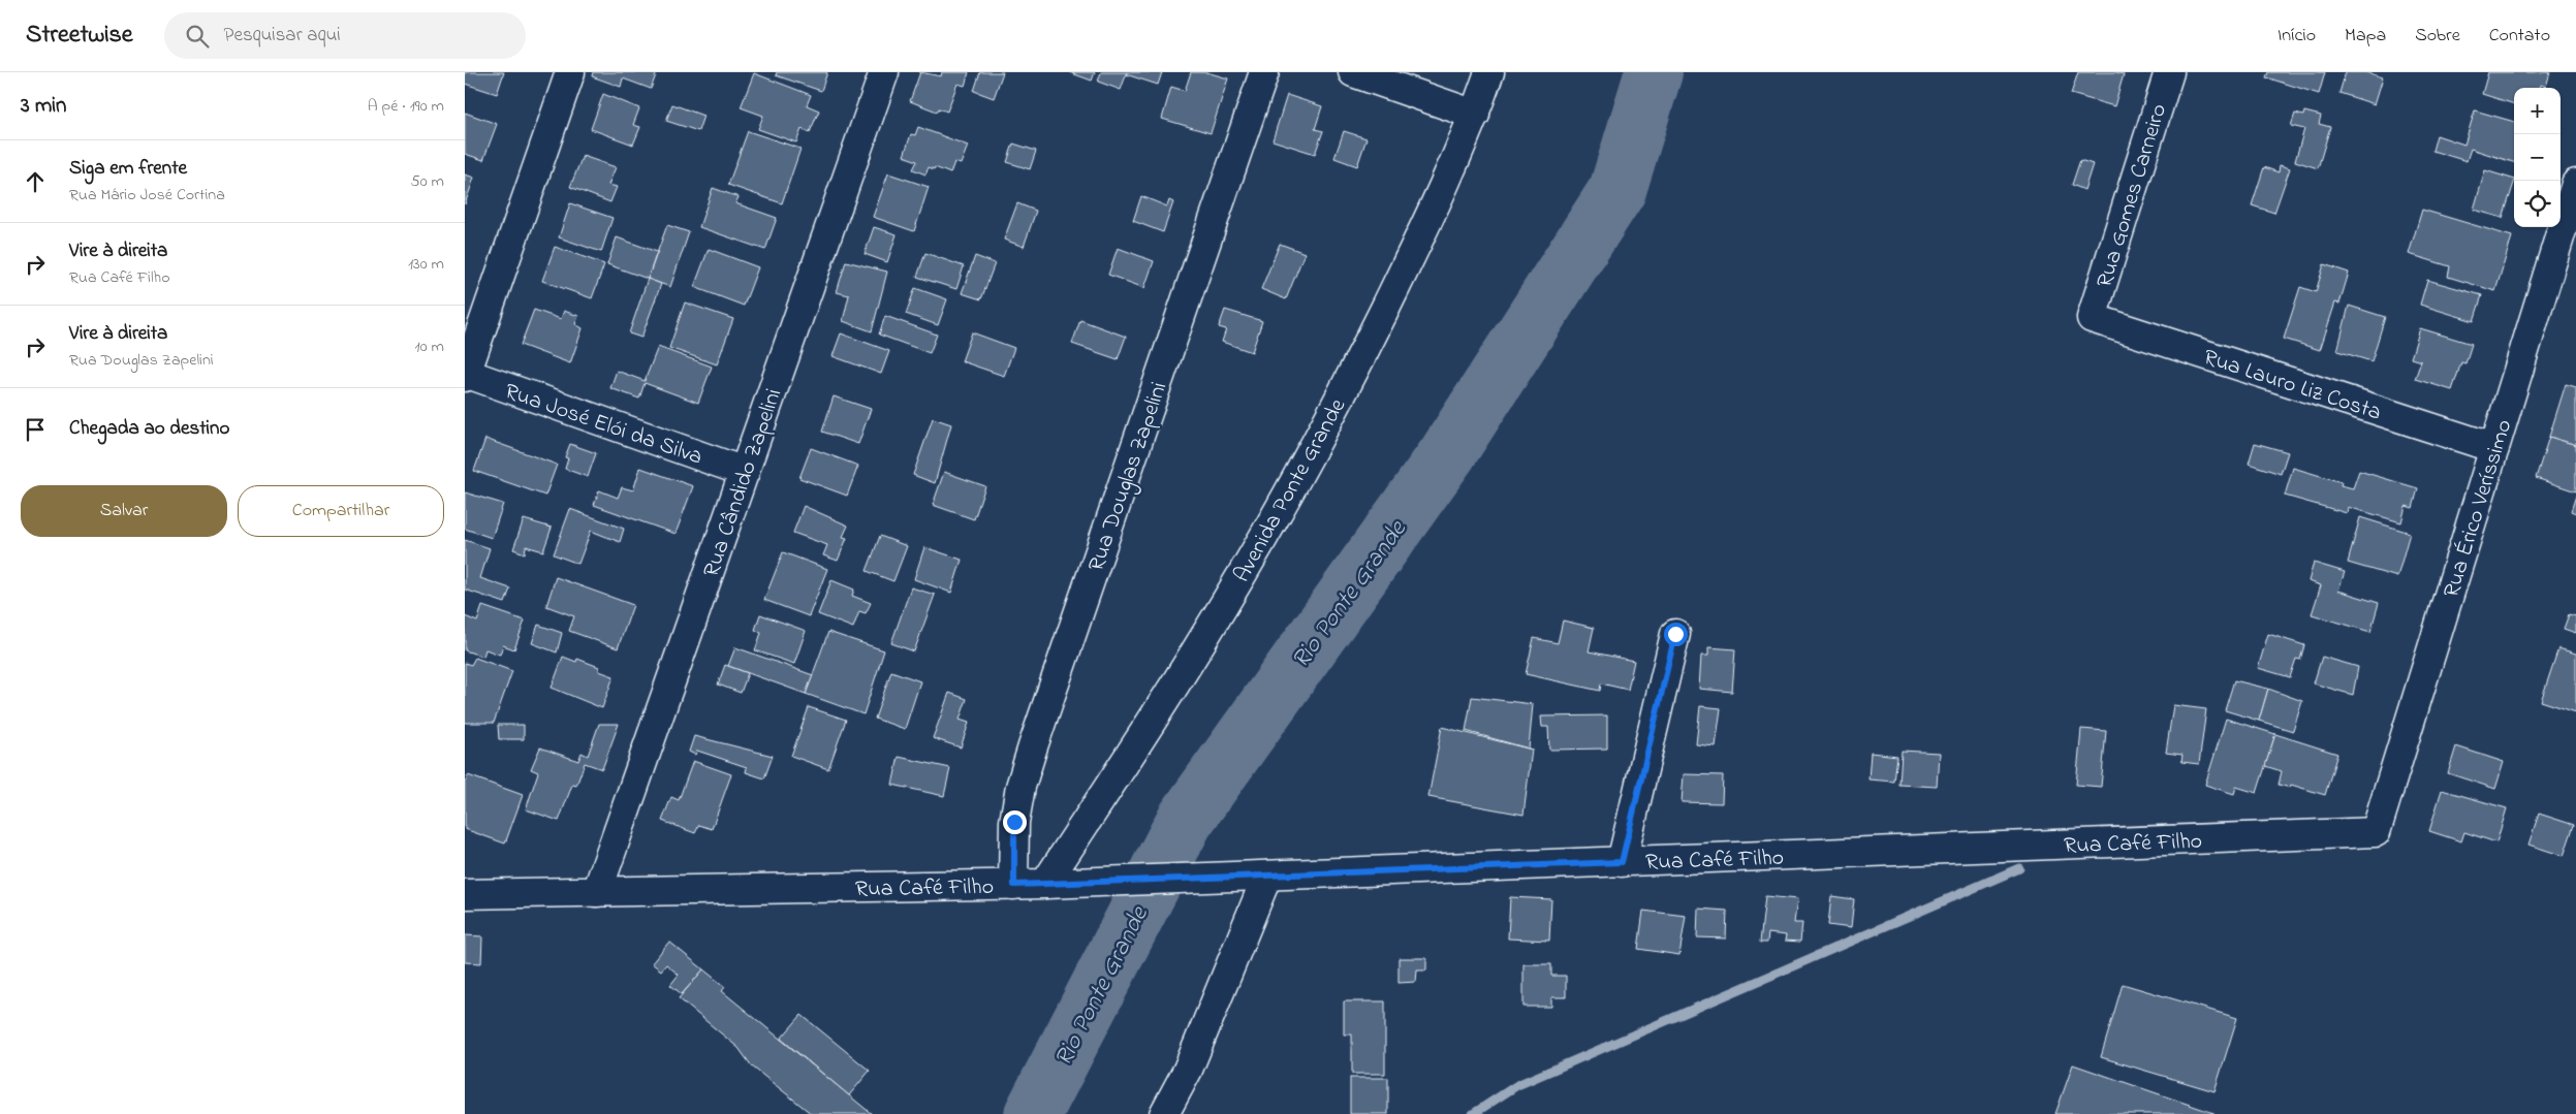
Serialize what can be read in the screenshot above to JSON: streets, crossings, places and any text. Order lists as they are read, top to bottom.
{
  "streets": {
    "street": [
      "Rua Gomes Carneiro",
      "Rua Lauro Liz Costa",
      "Rua José Elói da Silva",
      "Rua Douglas Zapelini",
      "Rua Cândido Zapelini",
      "Avenida Ponte Grande",
      "Rua Érico Veríssimo",
      "Rua Café Filho"
    ]
  },
  "crossings": [
    ["Rua Gomes Carneiro", "Rua Lauro Liz Costa"],
    ["Rua Lauro Liz Costa", "Rua Érico Veríssimo"],
    ["Rua José Elói da Silva", "Rua Cândido Zapelini"],
    ["Rua Douglas Zapelini", "Rua Café Filho"],
    ["Rua Cândido Zapelini", "Rua Café Filho"],
    ["Avenida Ponte Grande", "Rua Café Filho"],
    ["Rua Érico Veríssimo", "Rua Café Filho"]
  ],
  "water": ["Rio Ponte Grande"],
  "page": {
    "header": "Streetwise",
    "search": "Pesquisar aqui",
    "nav": [
      "Início",
      "Mapa",
      "Sobre",
      "Contato"
    ],
    "heading": ["3 min", "A pé · 190 m"],
    "map_buttons": ["+", "−"],
    "list": [
      ["Siga em frente", "Rua Mário José Cortina", "50 m"],
      ["Vire à direita", "Rua Café Filho", "130 m"],
      ["Vire à direita", "Rua Douglas Zapelini", "10 m"],
      "Chegada ao destino"
    ],
    "buttons": ["Salvar", "Compartilhar"]
  }
}
